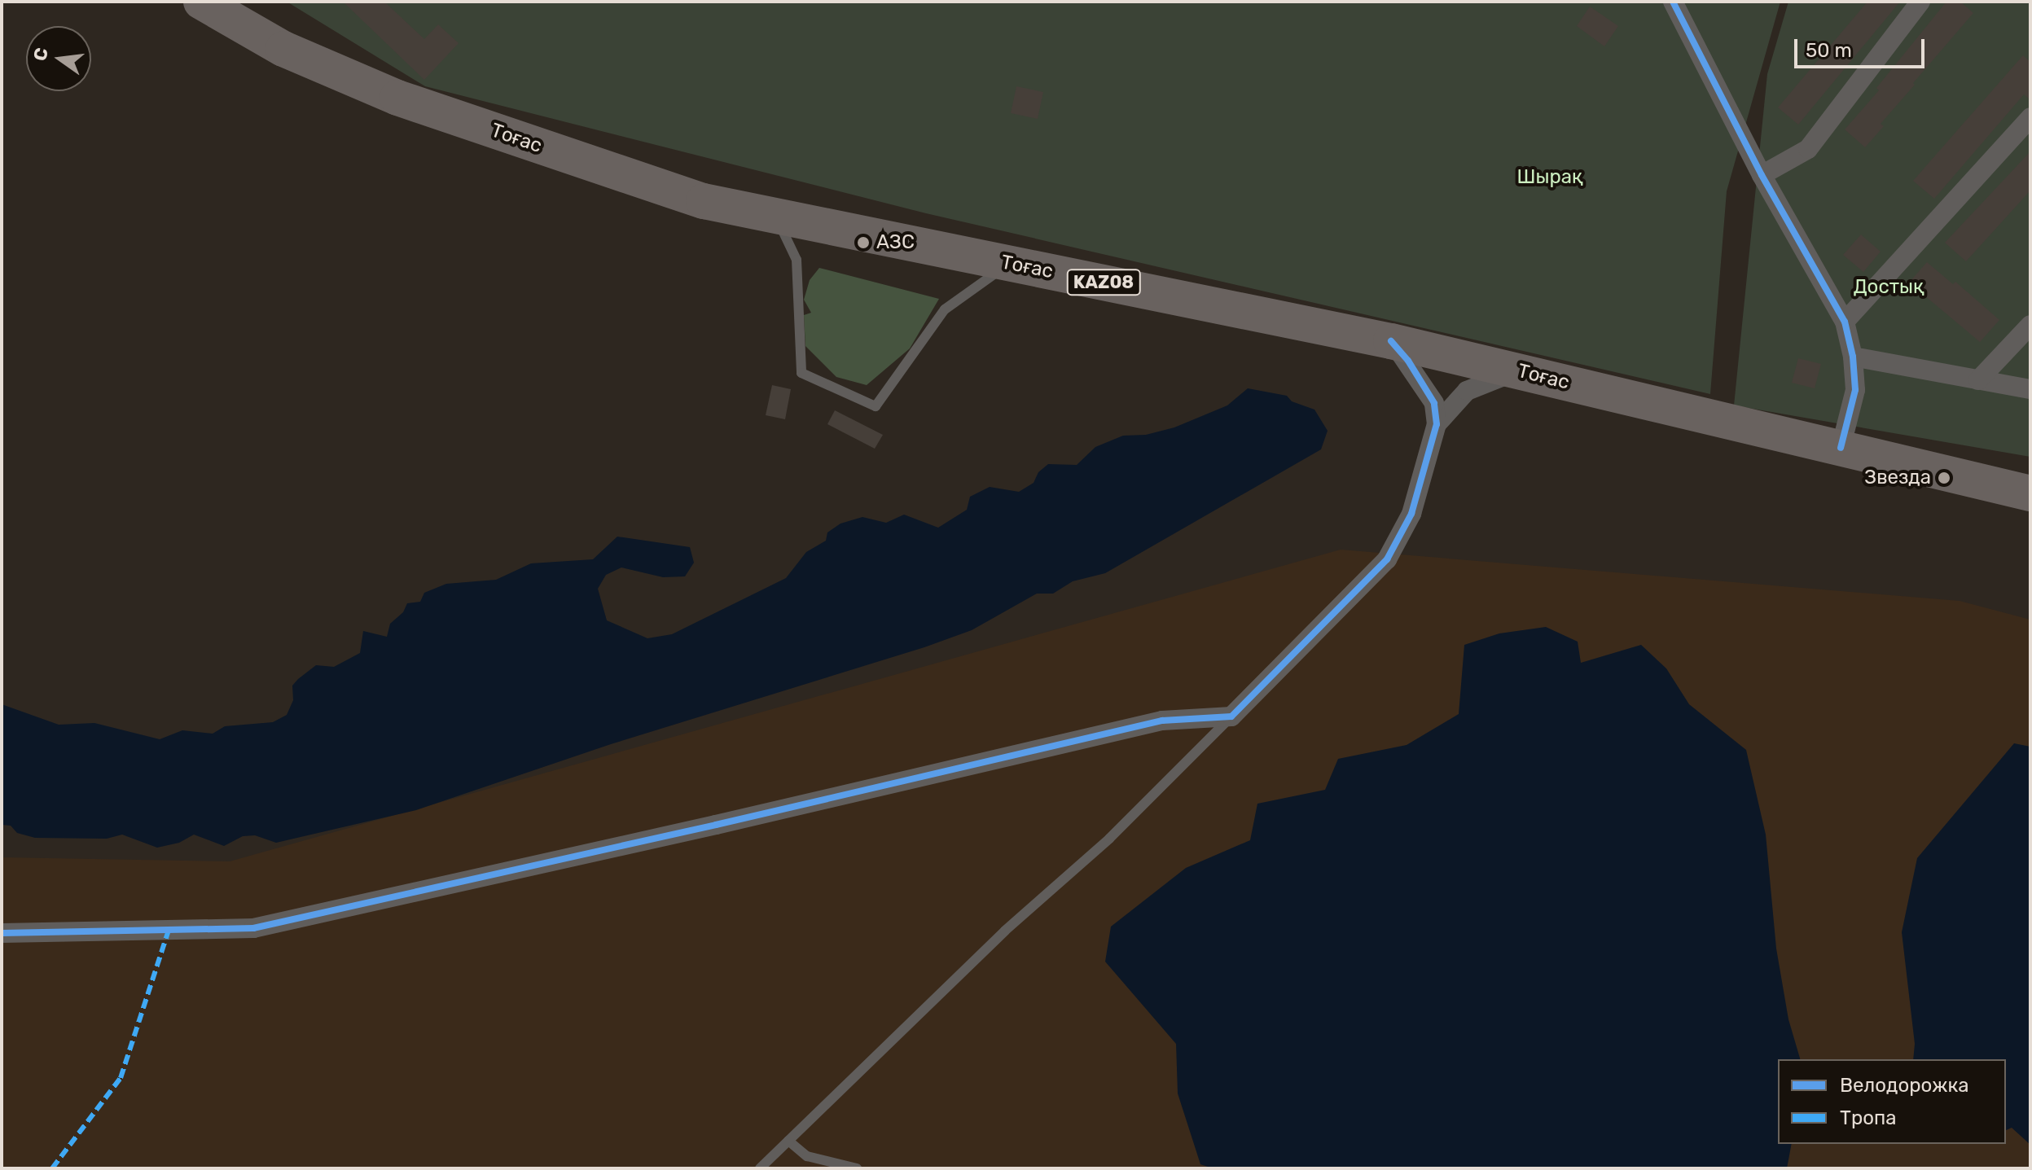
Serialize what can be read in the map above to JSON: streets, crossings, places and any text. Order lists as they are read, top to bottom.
{
  "streets": {
    "highway": ["Тоғас", "KAZ08"]
  },
  "parks": ["Шырақ", "Достық"],
  "places": ["АЗС", "Звезда"],
  "legend": ["Велодорожка", "Тропа"],
  "scale_bar": "50 m",
  "north": "left"
}
